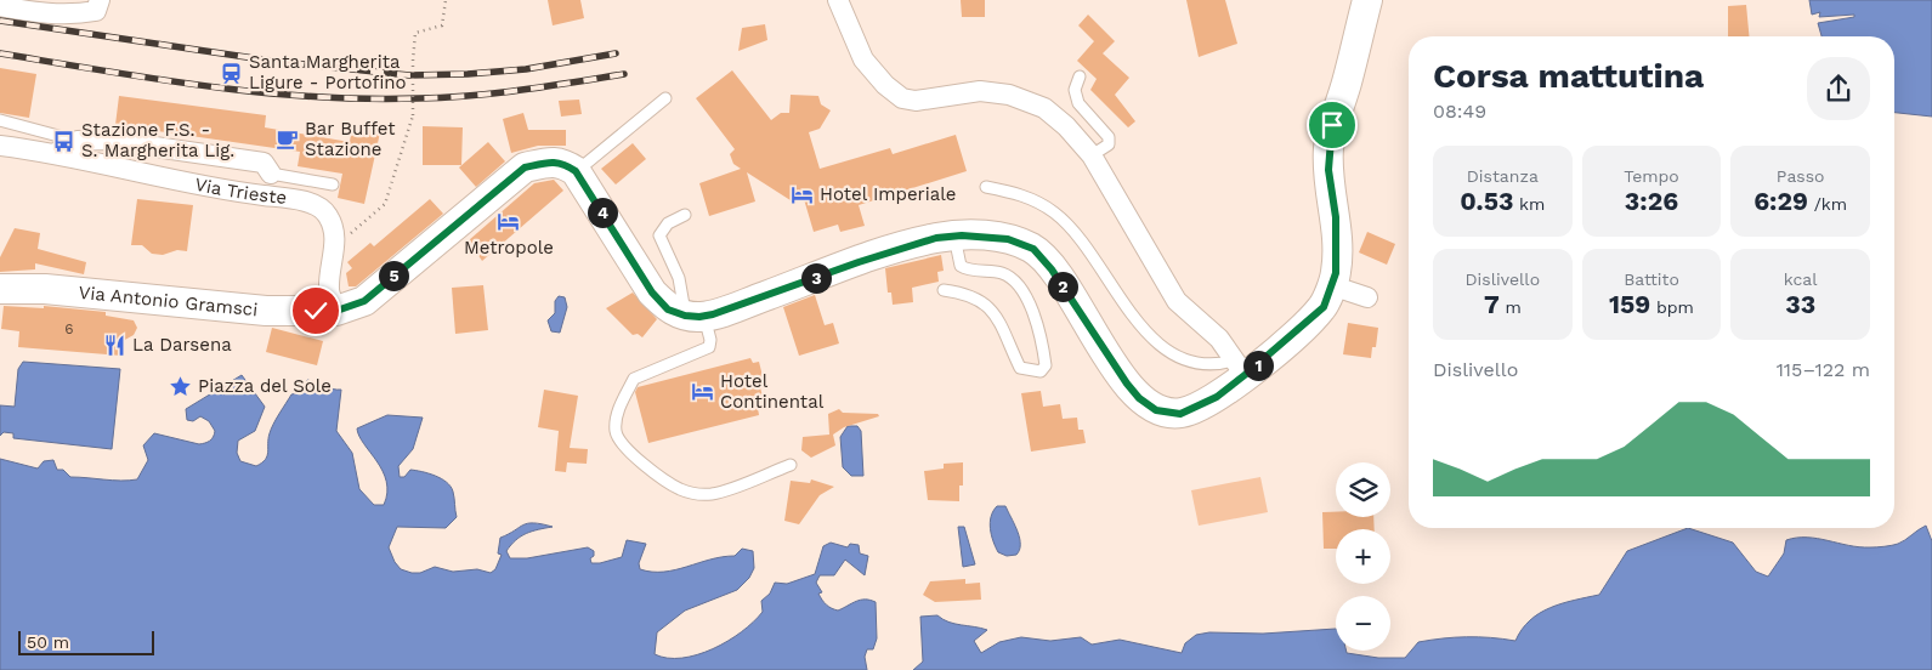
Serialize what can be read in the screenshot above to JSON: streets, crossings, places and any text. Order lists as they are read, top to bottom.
{
  "streets": {
    "main road": ["Via Antonio Gramsci"],
    "street": ["Via Trieste"]
  },
  "places": {
    "station": ["Santa Margherita Ligure - Portofino"],
    "cafe": ["Bar Buffet Stazione"],
    "bus stop": ["Stazione F.S. - S. Margherita Lig."],
    "hotel": ["Hotel Imperiale", "Metropole", "Hotel Continental"],
    "restaurant": ["La Darsena"],
    "place": ["Piazza del Sole"]
  },
  "house_numbers": ["6"],
  "scale_bar": "50 m",
  "page": {
    "heading": ["Corsa mattutina", "08:49"],
    "stats": [
      ["Distanza", "0.53 km"],
      ["Tempo", "3:26"],
      ["Passo", "6:29 /km"],
      ["Dislivello", "7 m"],
      ["Battito", "159 bpm"],
      ["kcal", "33"]
    ],
    "pins": [
      "4",
      "5",
      "3",
      "2",
      "1"
    ],
    "chart": ["Dislivello", "115–122 m"],
    "map_buttons": ["+", "−"],
    "scale": "50 m"
  }
}
